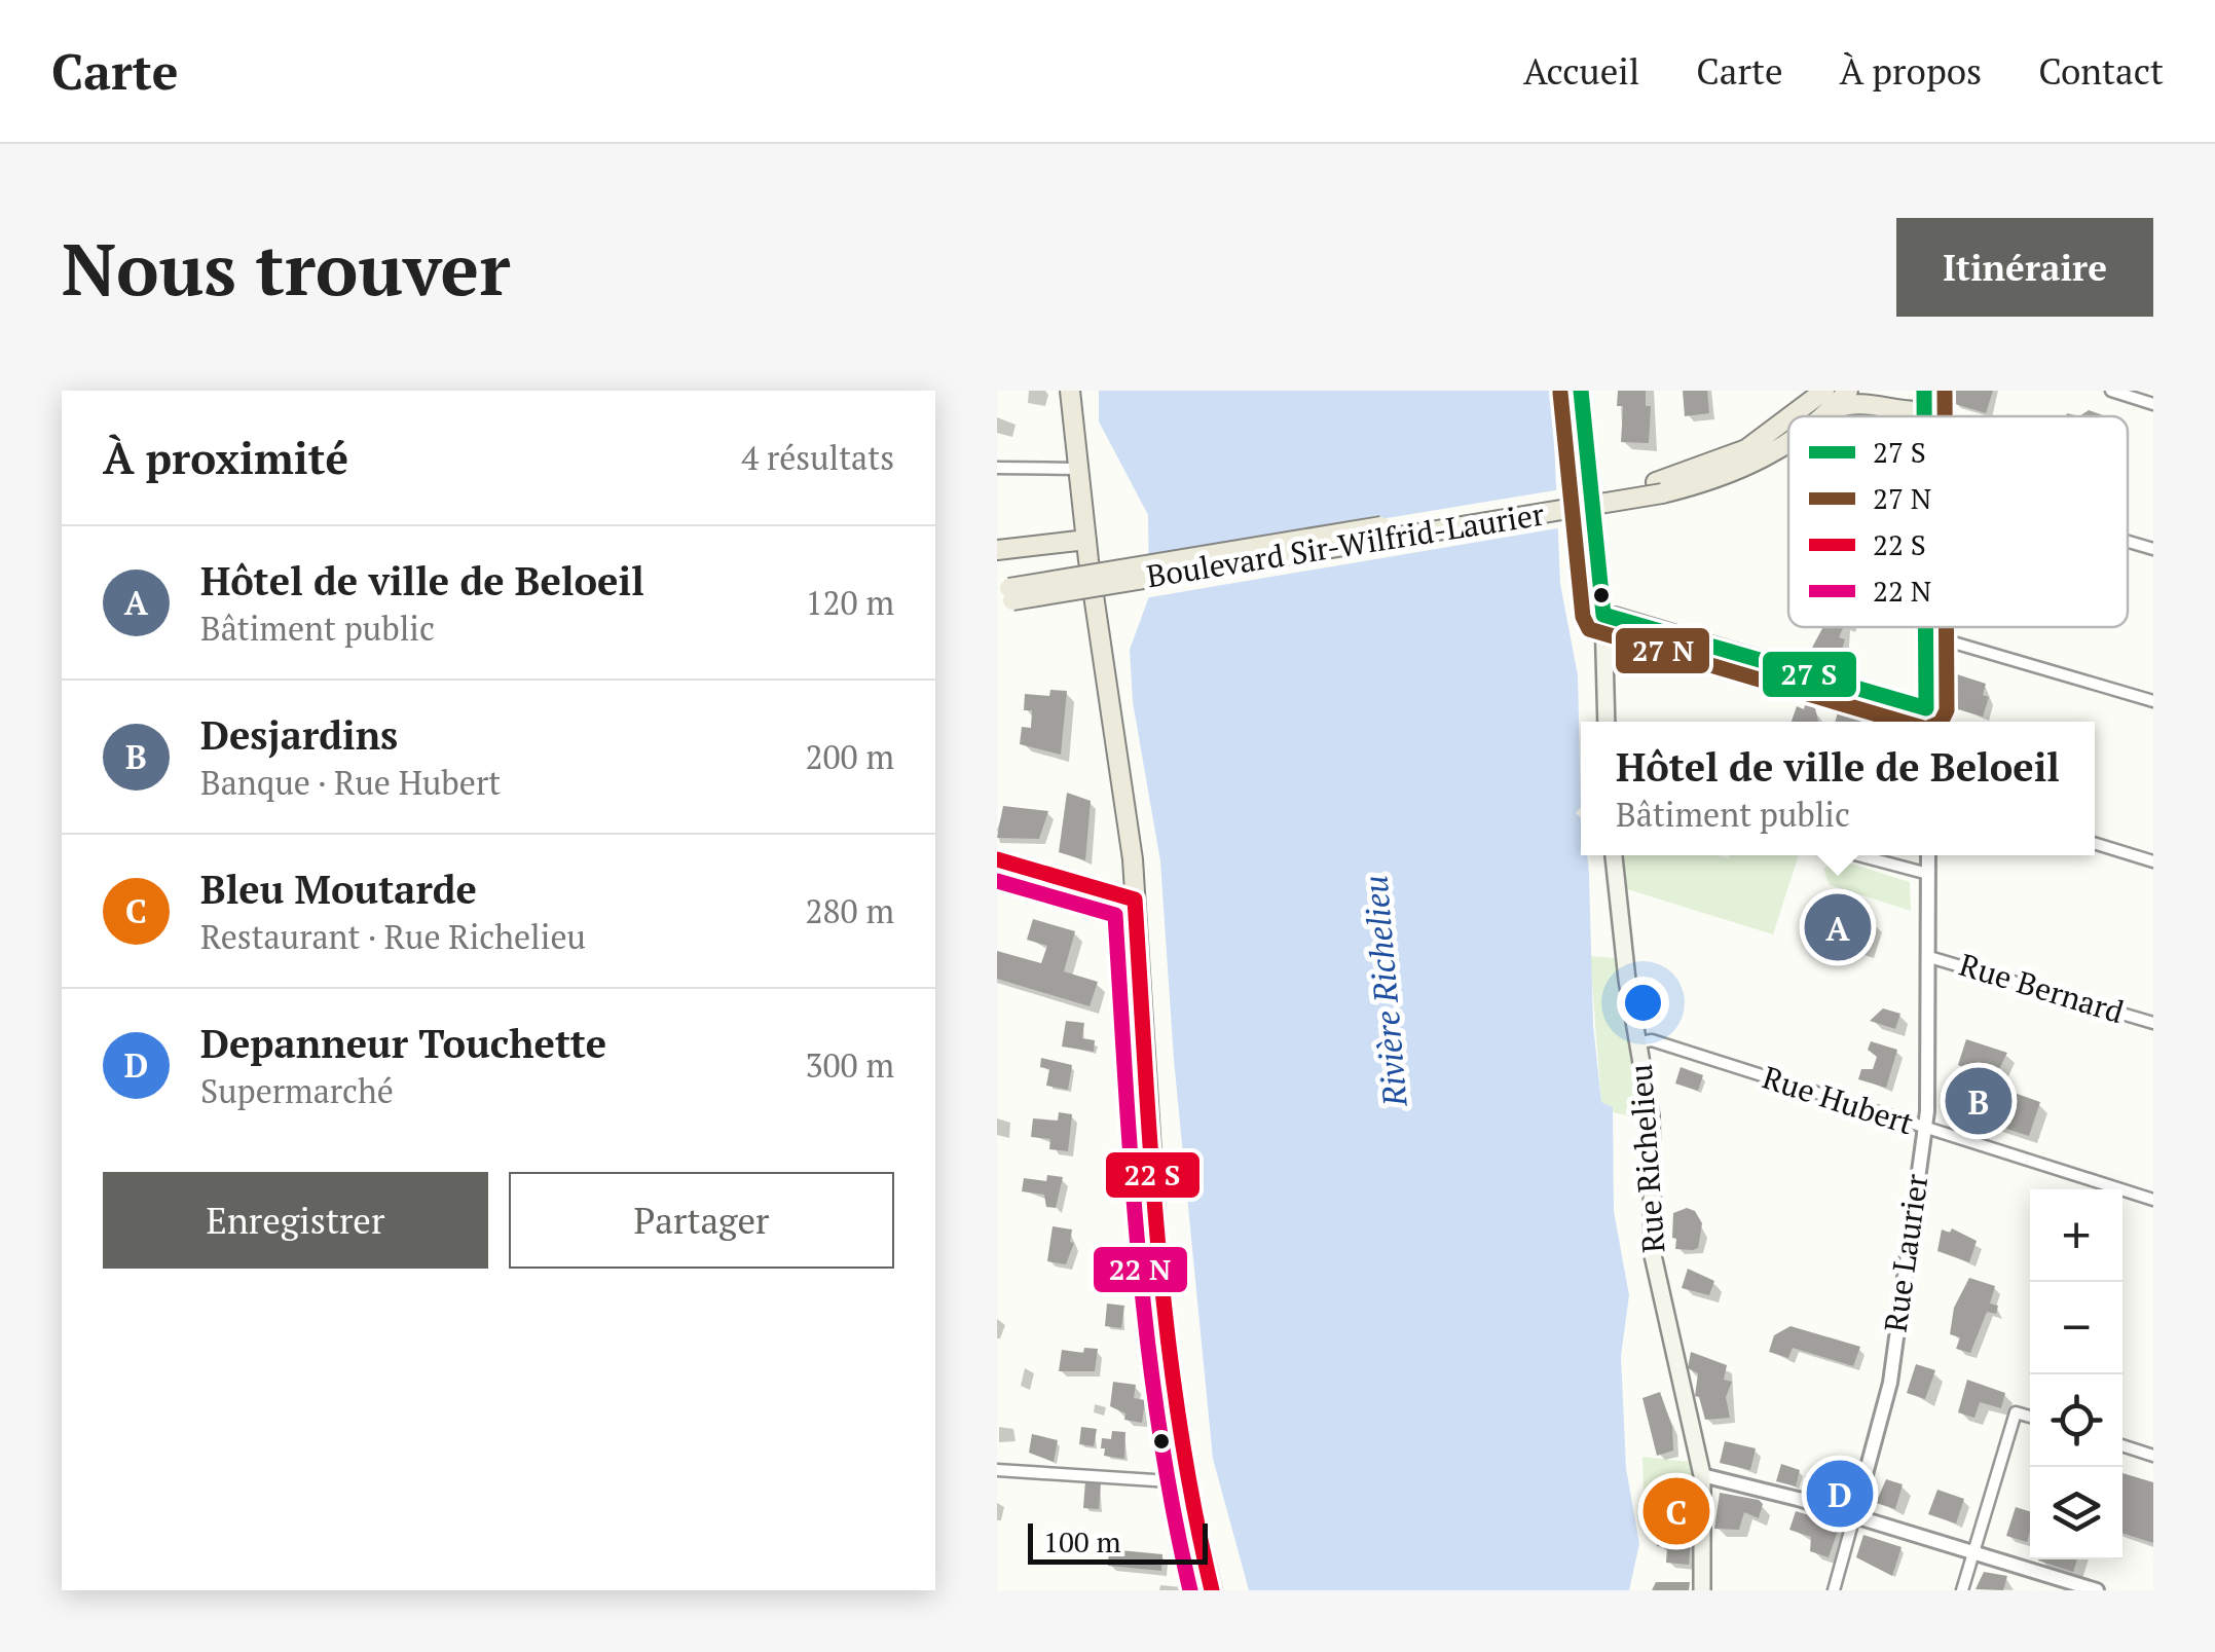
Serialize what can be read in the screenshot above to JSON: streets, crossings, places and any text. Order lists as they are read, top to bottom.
{
  "streets": {
    "main road": ["Boulevard Sir-Wilfrid-Laurier", "Rue Richelieu"],
    "street": ["Rue Bernard", "Rue Hubert", "Rue Laurier"]
  },
  "crossings": [
    ["Rue Bernard", "Rue Laurier"],
    ["Rue Hubert", "Rue Richelieu"],
    ["Rue Hubert", "Rue Laurier"]
  ],
  "water": ["Rivière Richelieu"],
  "legend": [
    "27 S",
    "27 N",
    "22 S",
    "22 N"
  ],
  "scale_bar": "100 m",
  "page": {
    "header": "Carte",
    "nav": [
      "Accueil",
      "Carte",
      "À propos",
      "Contact"
    ],
    "buttons": [
      "Itinéraire",
      ["Enregistrer", "Partager"]
    ],
    "title": "Nous trouver",
    "heading": ["À proximité", "4 résultats"],
    "list": [
      {
        "mark": "A",
        "name": "Hôtel de ville de Beloeil",
        "note": "Bâtiment public",
        "value": "120 m"
      },
      {
        "mark": "B",
        "name": "Desjardins",
        "note": "Banque · Rue Hubert",
        "value": "200 m"
      },
      {
        "mark": "C",
        "name": "Bleu Moutarde",
        "note": "Restaurant · Rue Richelieu",
        "value": "280 m"
      },
      {
        "mark": "D",
        "name": "Depanneur Touchette",
        "note": "Supermarché",
        "value": "300 m"
      }
    ],
    "popup": ["Hôtel de ville de Beloeil", "Bâtiment public"],
    "pins": [
      "A",
      "B",
      "D",
      "C"
    ],
    "map_buttons": ["+", "−"],
    "scale": "100 m"
  }
}
